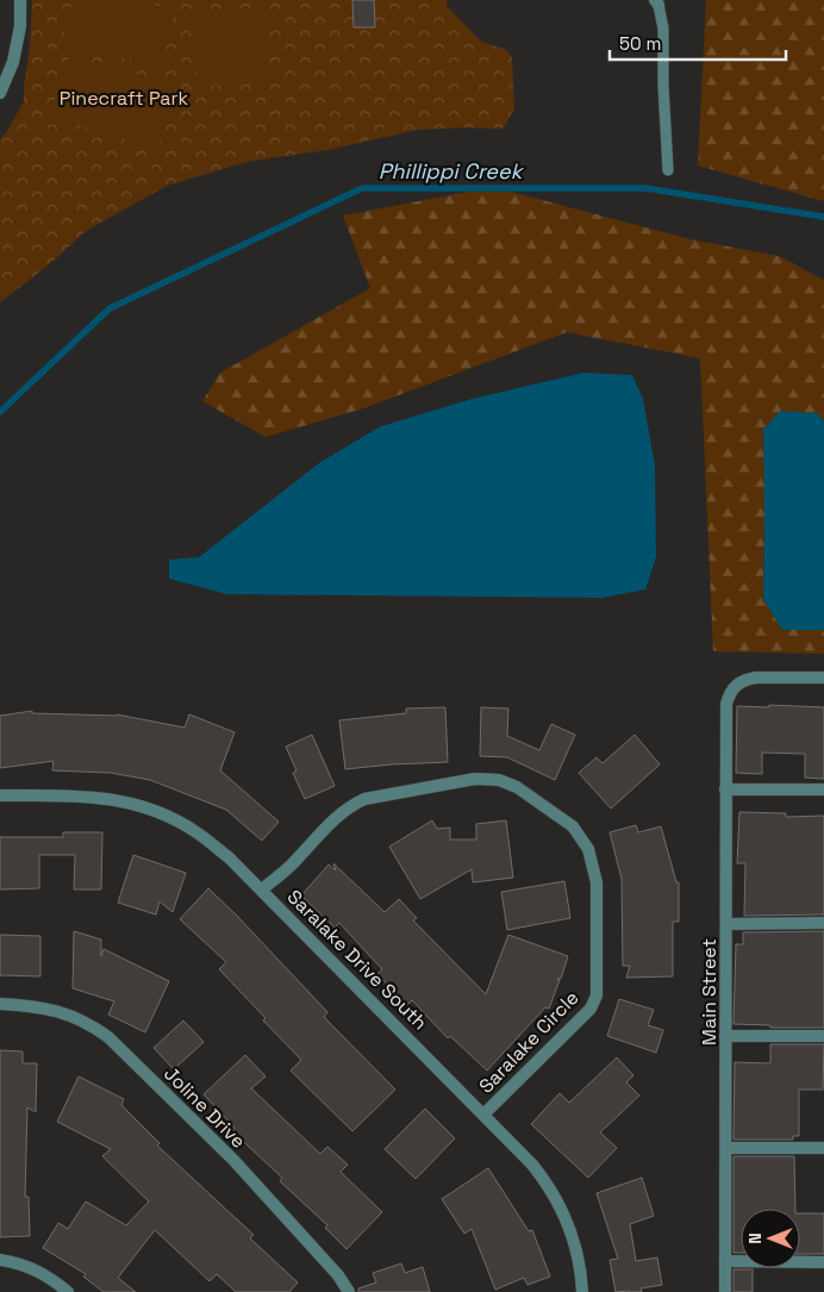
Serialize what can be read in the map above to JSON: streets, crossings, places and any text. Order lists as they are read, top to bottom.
{
  "streets": {
    "street": [
      "Saralake Drive South",
      "Main Street",
      "Saralake Circle",
      "Joline Drive"
    ]
  },
  "crossings": [
    ["Saralake Drive South", "Saralake Circle"]
  ],
  "water": ["Phillippi Creek"],
  "parks": ["Pinecraft Park"],
  "scale_bar": "50 m",
  "north": "left"
}
